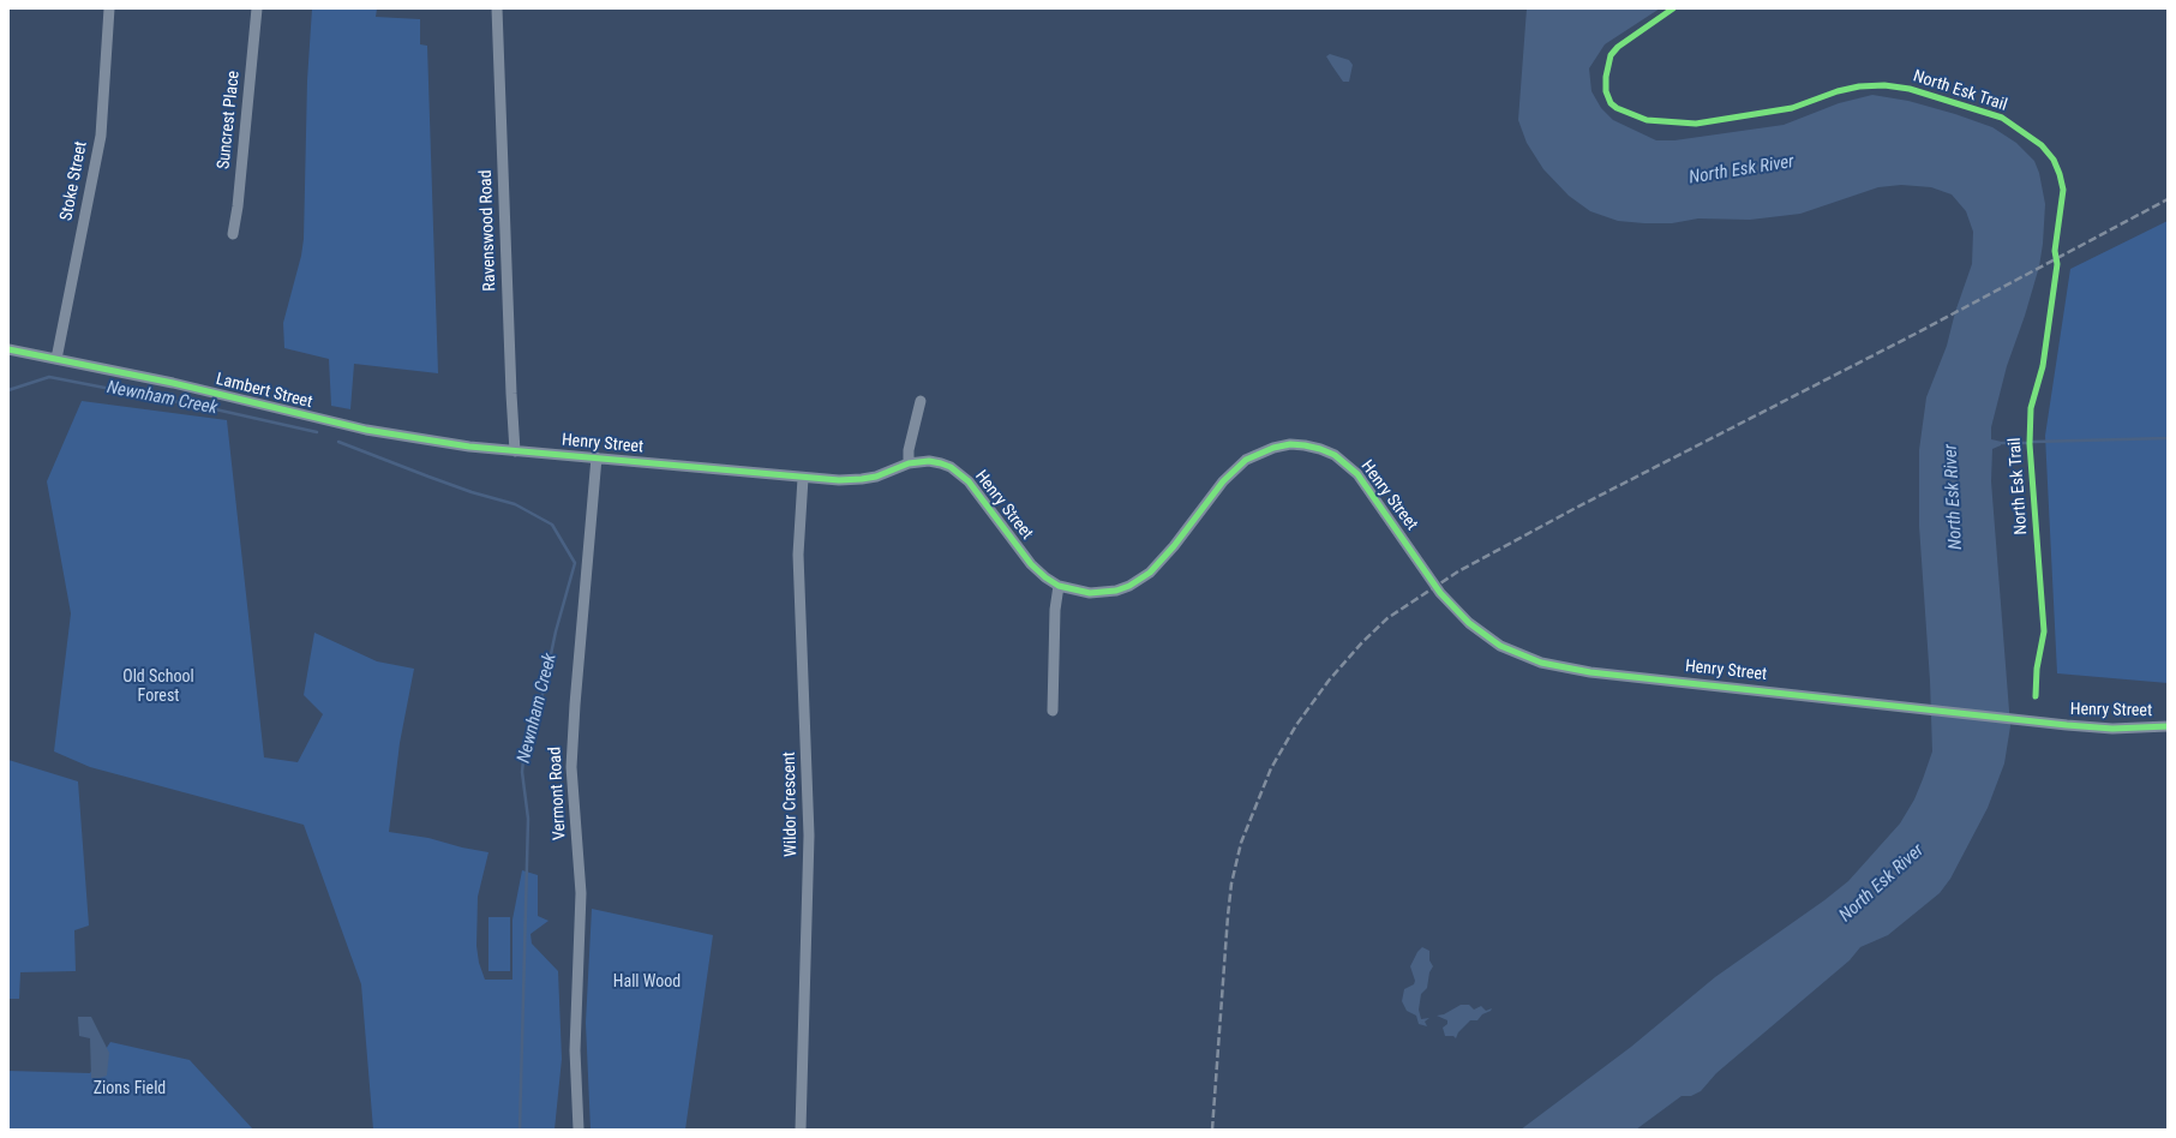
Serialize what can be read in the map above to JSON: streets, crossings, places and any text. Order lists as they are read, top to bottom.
{
  "streets": {
    "street": [
      "Suncrest Place",
      "Stoke Street",
      "Ravenswood Road",
      "Lambert Street",
      "Henry Street",
      "Vermont Road",
      "Wildor Crescent"
    ],
    "cycle path": ["North Esk Trail"]
  },
  "crossings": [
    ["Stoke Street", "Lambert Street"],
    ["Ravenswood Road", "Lambert Street"],
    ["Ravenswood Road", "Henry Street"],
    ["Lambert Street", "Henry Street"],
    ["Henry Street", "Vermont Road"],
    ["Henry Street", "Wildor Crescent"]
  ],
  "water": ["North Esk River", "Newnham Creek"],
  "parks": ["Old School Forest", "Hall Wood", "Zions Field"]
}
